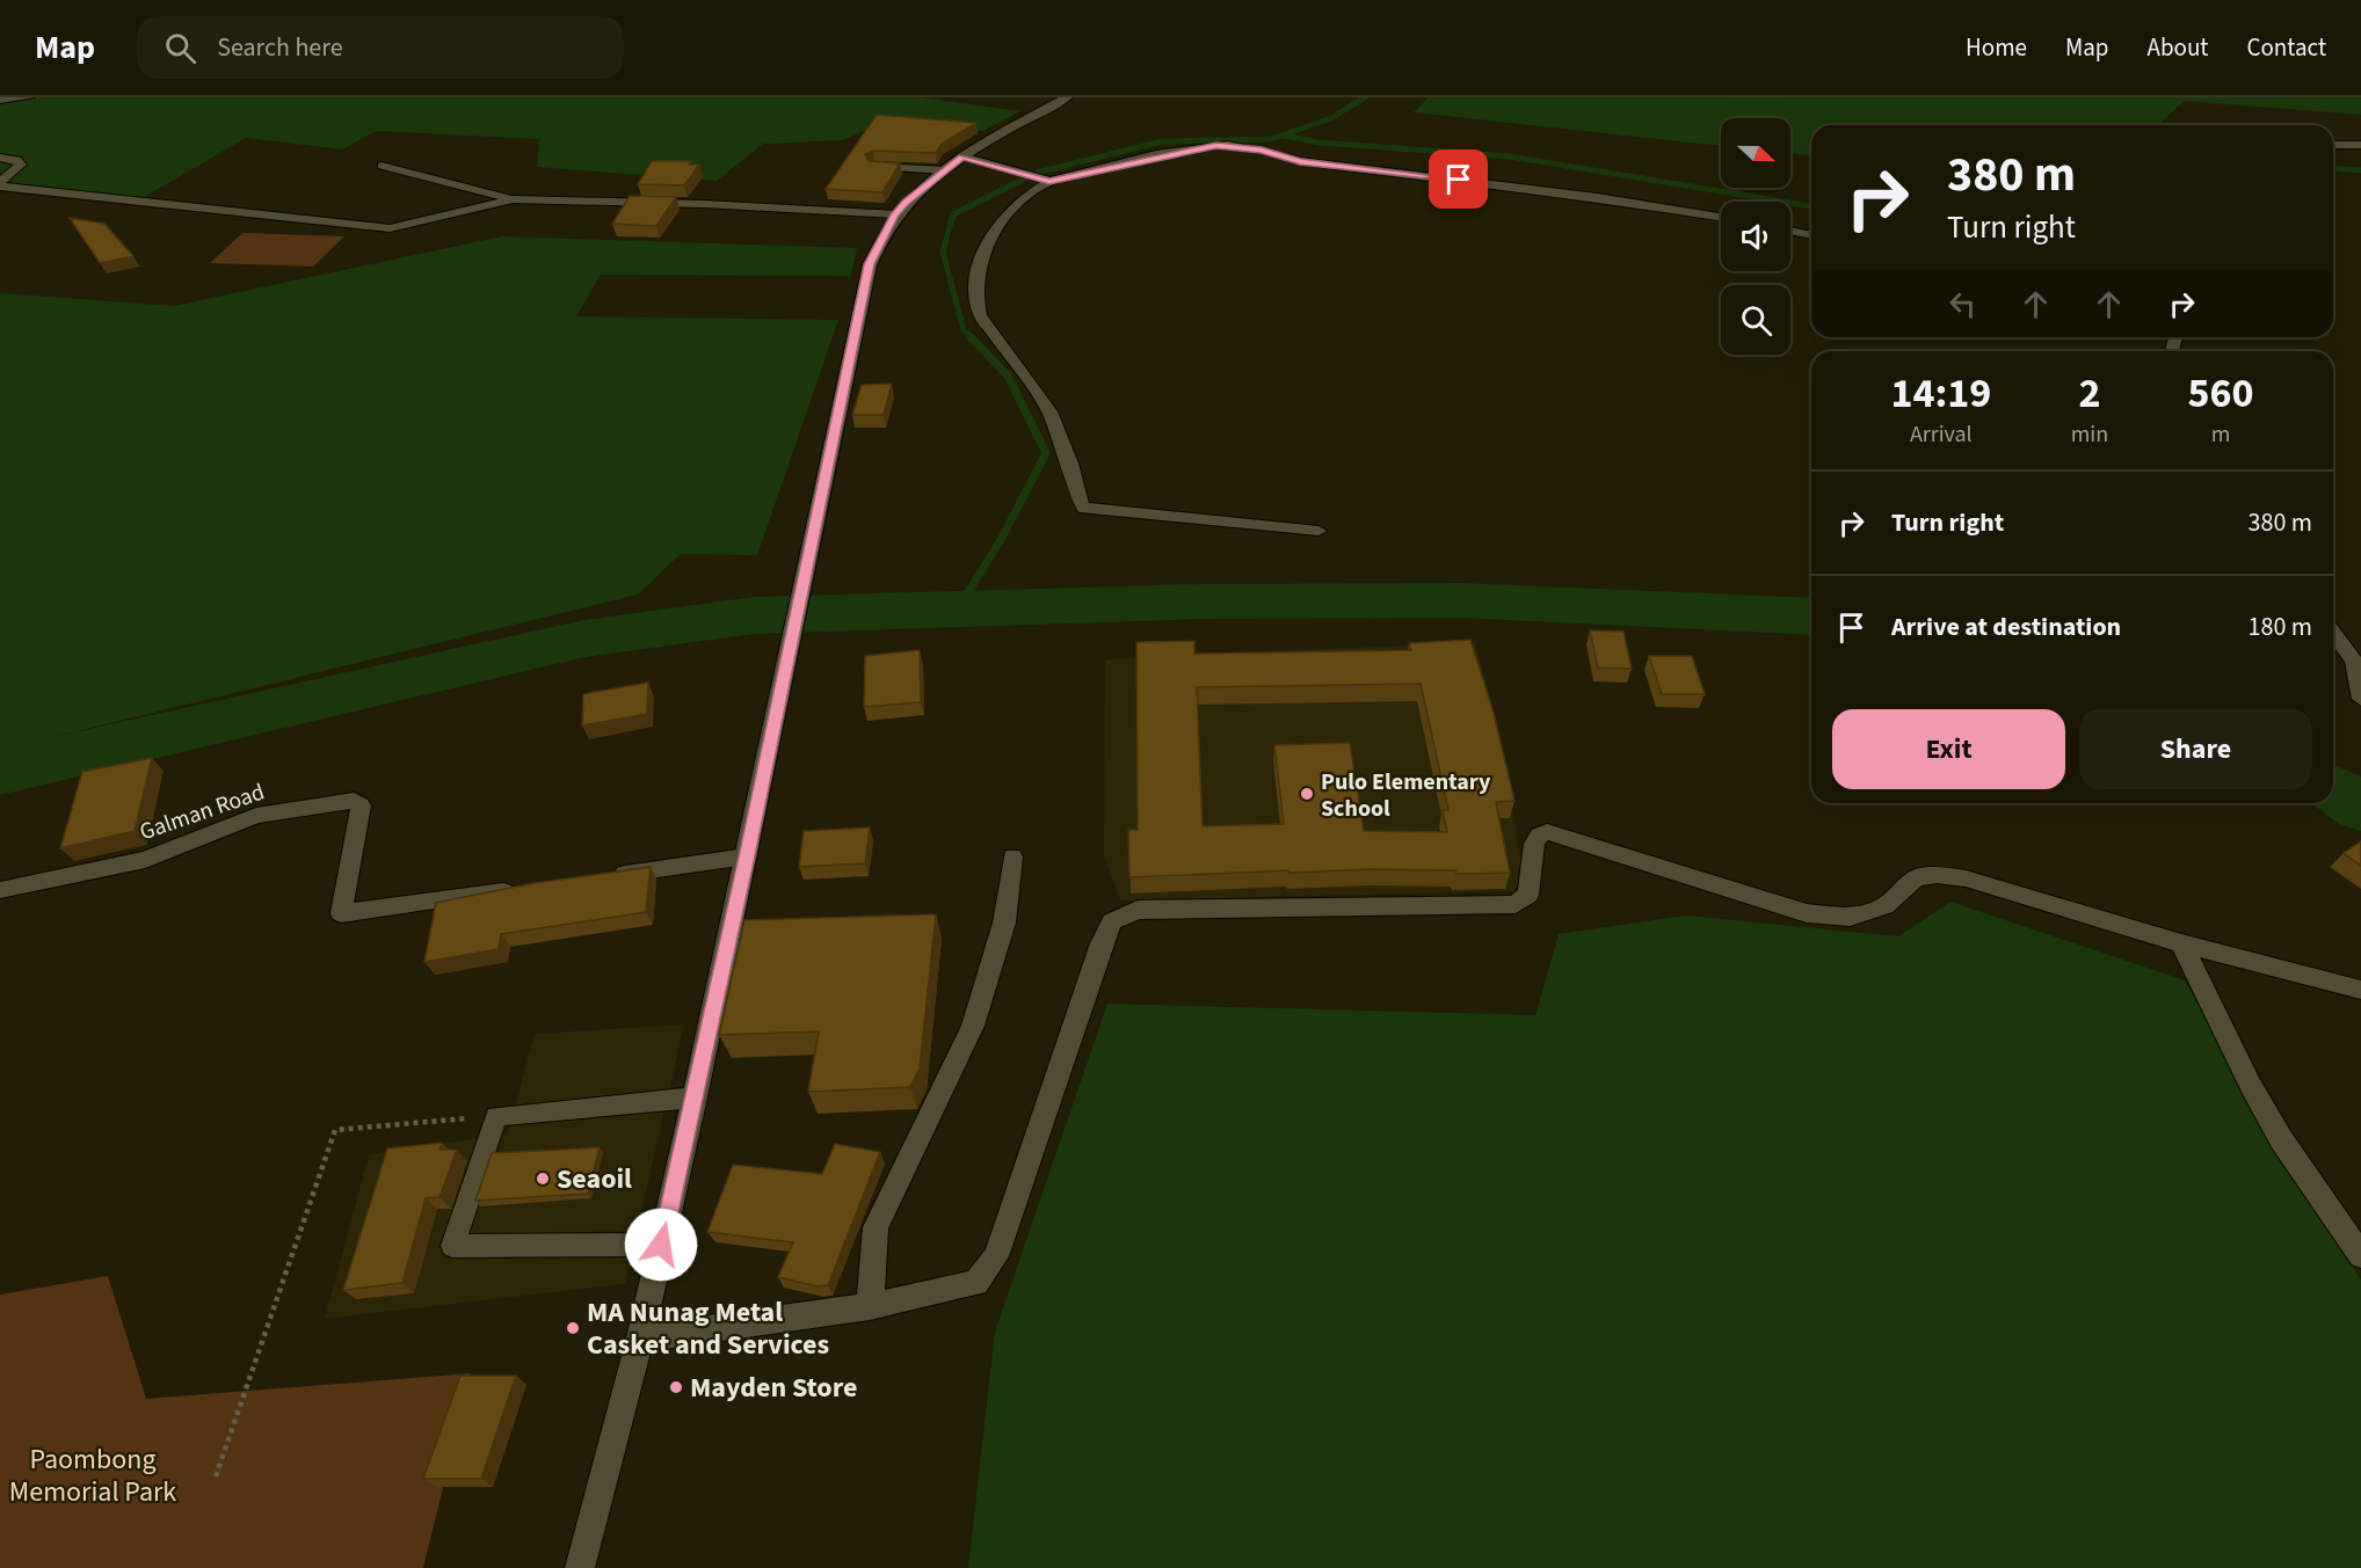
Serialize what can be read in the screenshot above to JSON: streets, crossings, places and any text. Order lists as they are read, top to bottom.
{
  "streets": {
    "street": ["Galman Road"]
  },
  "parks": ["Paombong Memorial Park"],
  "places": [
    "Pulo Elementary School",
    "Seaoil",
    "MA Nunag Metal Casket and Services",
    "Mayden Store"
  ],
  "north": "right",
  "page": {
    "header": "Map",
    "search": "Search here",
    "nav": [
      "Home",
      "Map",
      "About",
      "Contact"
    ],
    "turn": ["380 m", "Turn right"],
    "eta": [
      "14:19",
      "Arrival",
      "2",
      "min",
      "560",
      "m"
    ],
    "list": [
      {
        "name": "Turn right",
        "value": "380 m"
      },
      {
        "name": "Arrive at destination",
        "value": "180 m"
      }
    ],
    "buttons": ["Exit", "Share"]
  }
}
